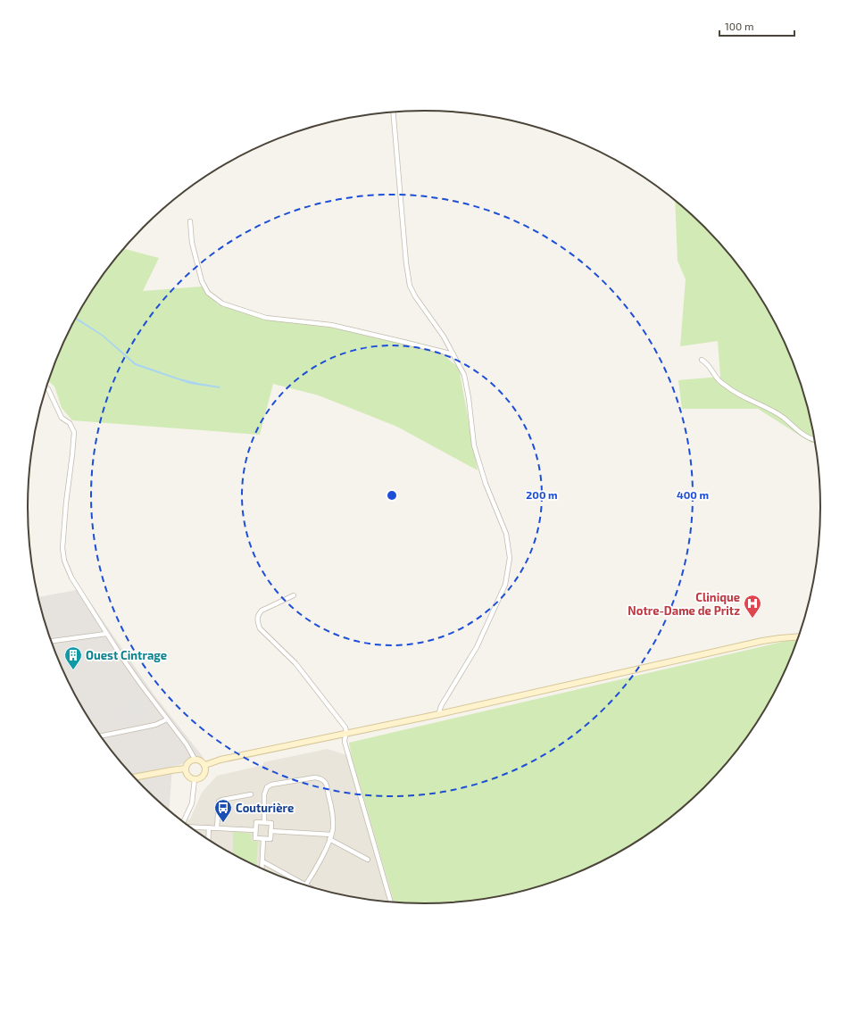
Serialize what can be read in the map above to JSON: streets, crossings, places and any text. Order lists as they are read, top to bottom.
{
  "places": {
    "hospital": ["Clinique Notre-Dame de Pritz"],
    "building": ["Ouest Cintrage"],
    "bus stop": ["Couturière"]
  },
  "scale_bar": "100 m",
  "rings": ["200 m", "400 m"]
}
